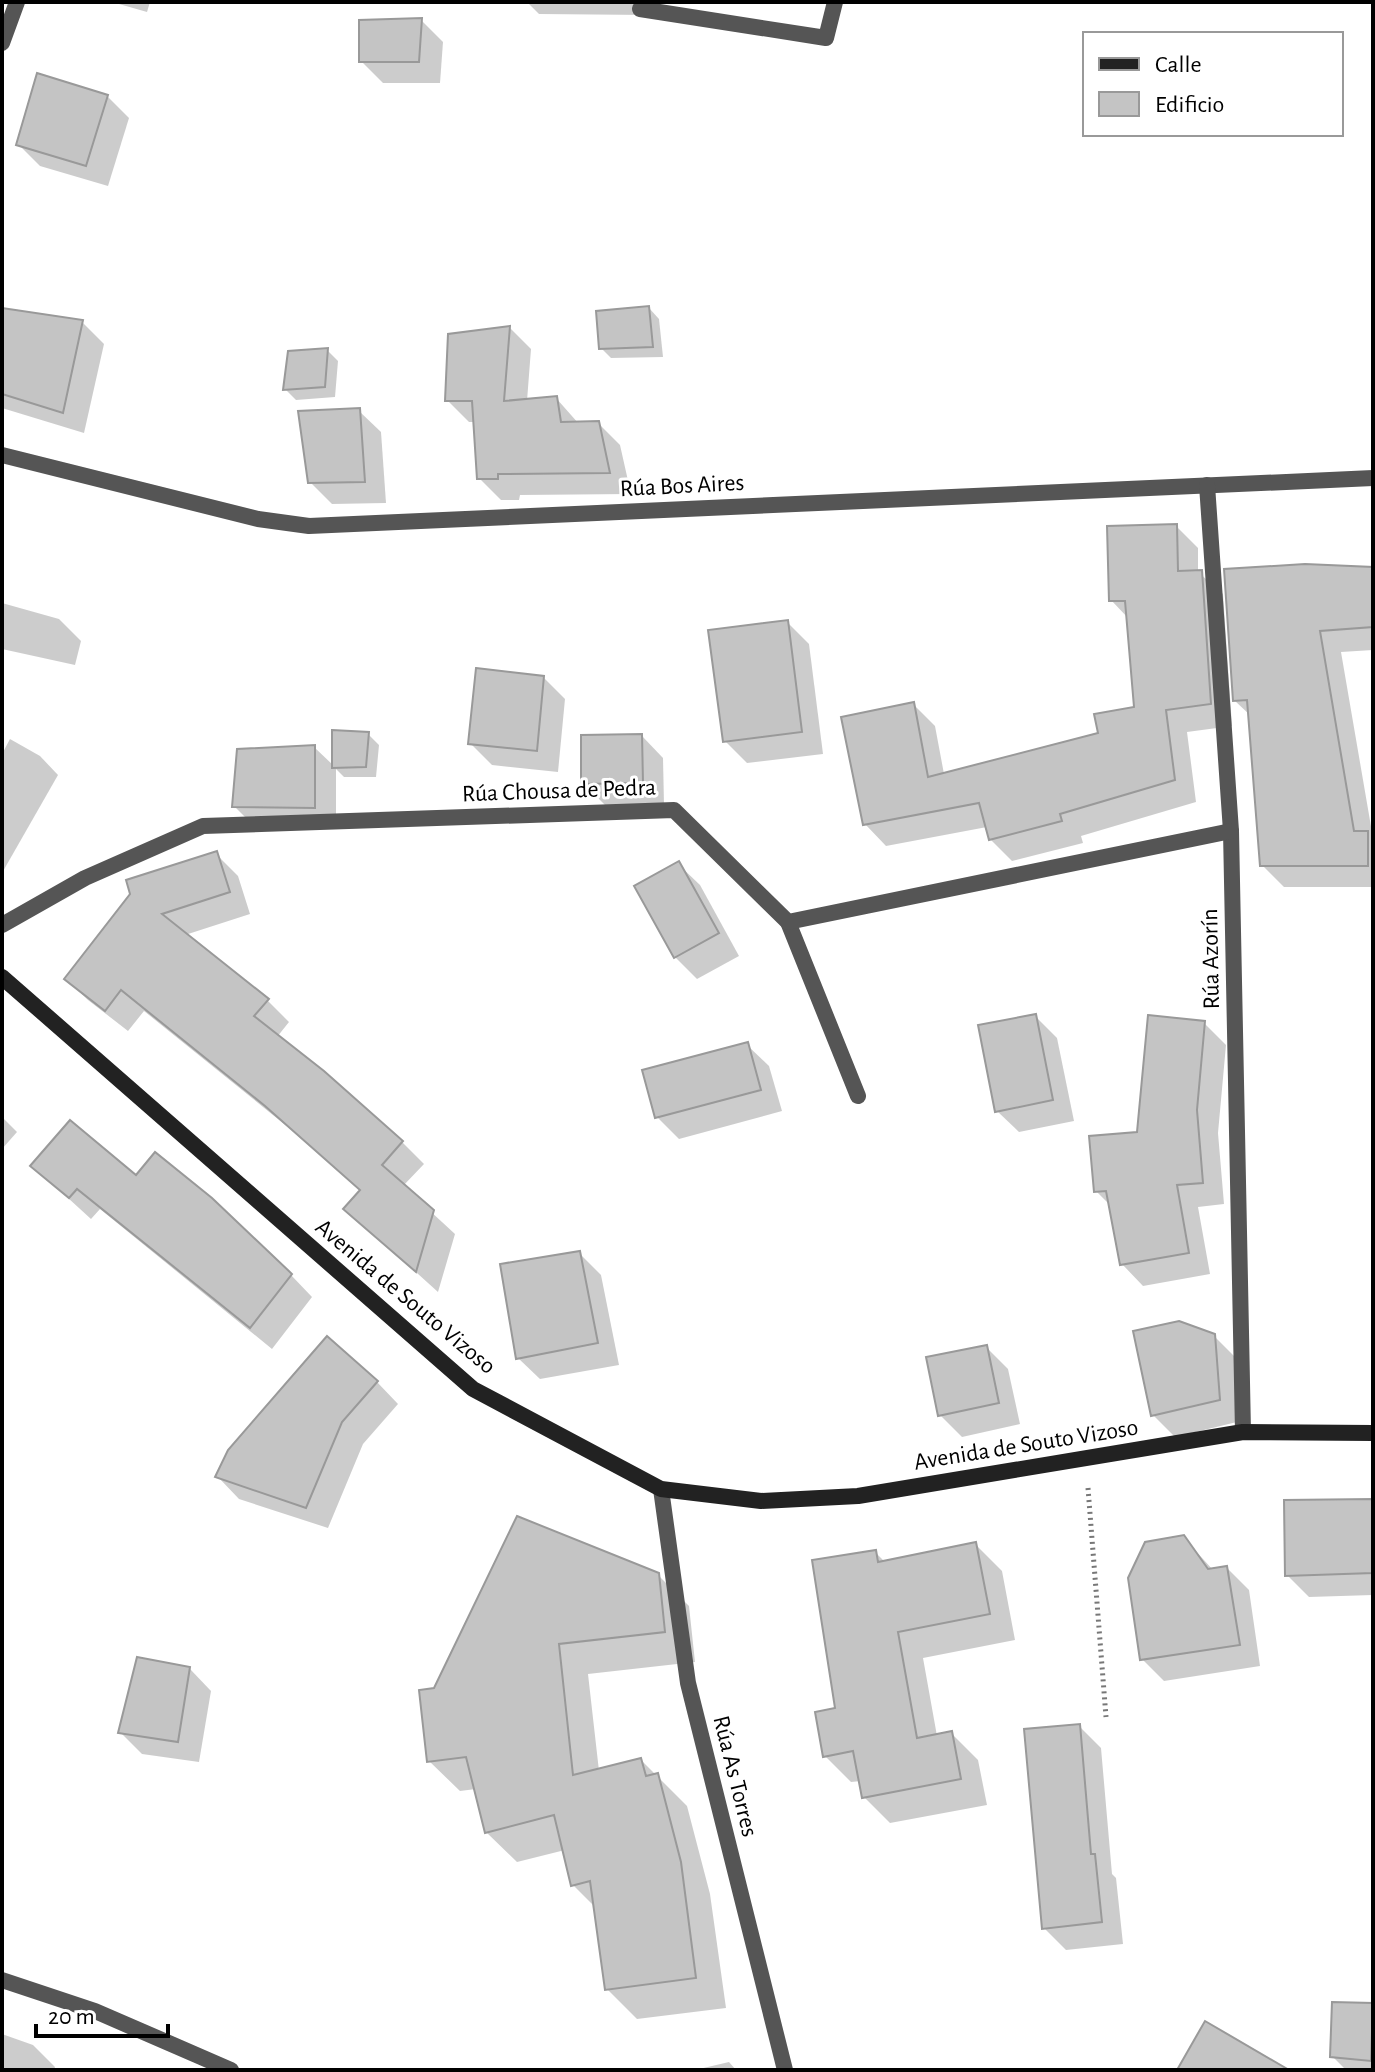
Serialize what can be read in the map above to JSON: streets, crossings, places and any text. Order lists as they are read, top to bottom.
{
  "streets": {
    "street": [
      "Rúa Bos Aires",
      "Rúa Chousa de Pedra",
      "Rúa Azorín",
      "Avenida de Souto Vizoso",
      "Rúa As Torres"
    ]
  },
  "crossings": [
    ["Rúa Bos Aires", "Rúa Azorín"],
    ["Rúa Azorín", "Avenida de Souto Vizoso"],
    ["Avenida de Souto Vizoso", "Rúa As Torres"]
  ],
  "legend": ["Calle", "Edificio"],
  "scale_bar": "20 m"
}
